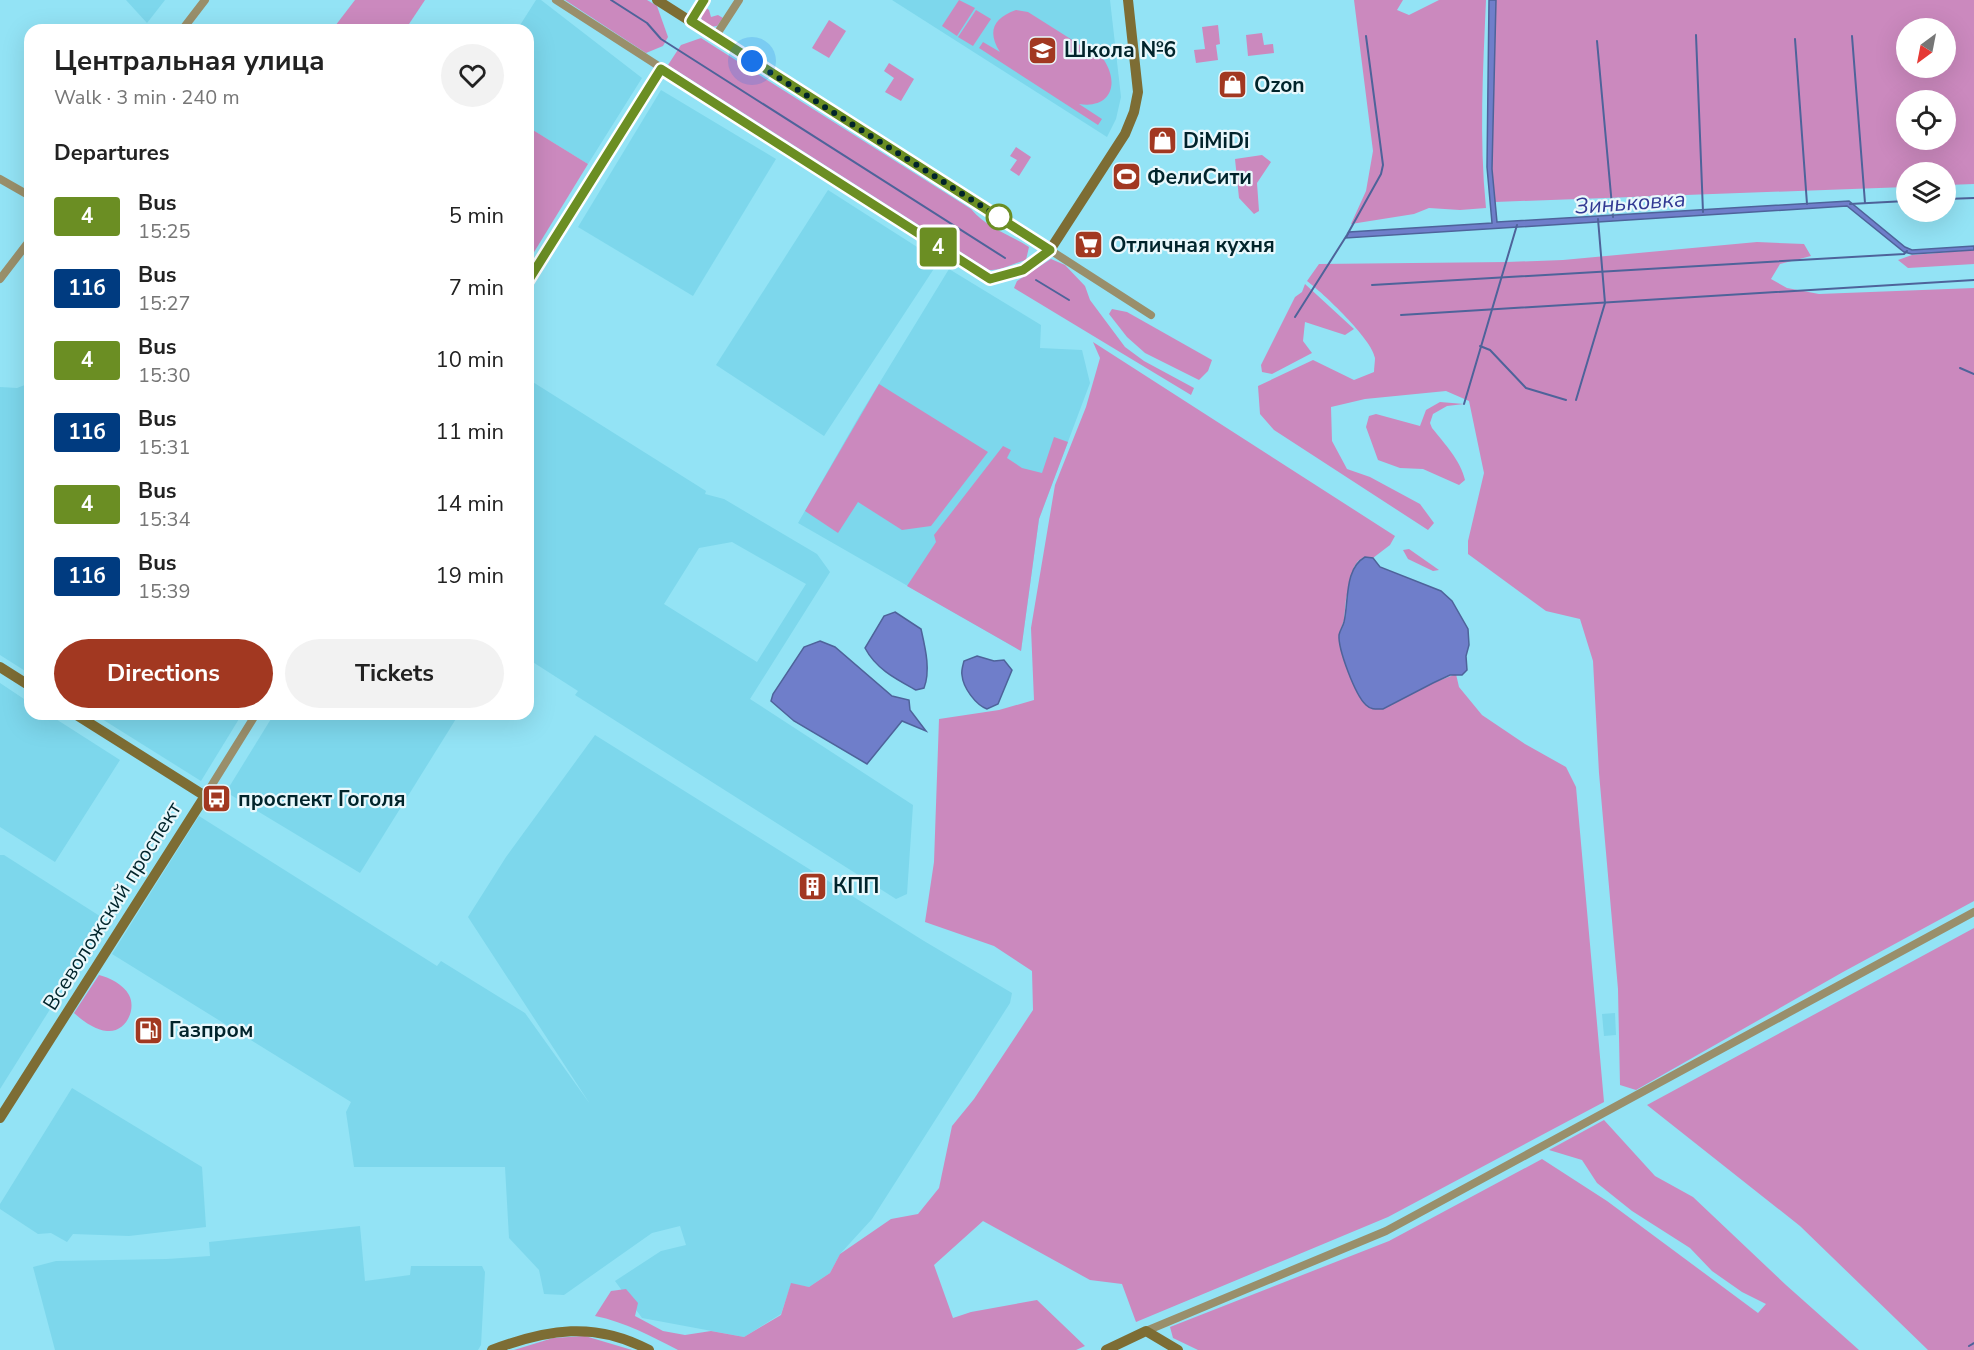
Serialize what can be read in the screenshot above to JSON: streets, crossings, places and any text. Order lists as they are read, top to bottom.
{
  "streets": {
    "street": ["Всеволожский проспект"]
  },
  "water": ["Зиньковка"],
  "places": {
    "school or university": ["Школа №6"],
    "shop": ["Ozon", "DiMiDi"],
    "sports": ["ФелиСити"],
    "supermarket": ["Отличная кухня"],
    "bus stop": ["проспект Гоголя"],
    "building": ["КПП"],
    "fuel station": ["Газпром"]
  },
  "lines": ["bus line 4"],
  "north": "bottom left",
  "page": {
    "on_map": "4",
    "heading": [
      ["Центральная улица", "Walk · 3 min · 240 m"],
      "Departures"
    ],
    "list": [
      {
        "mark": "4",
        "name": "Bus",
        "note": "15:25",
        "value": "5 min"
      },
      {
        "mark": "11б",
        "name": "Bus",
        "note": "15:27",
        "value": "7 min"
      },
      {
        "mark": "4",
        "name": "Bus",
        "note": "15:30",
        "value": "10 min"
      },
      {
        "mark": "11б",
        "name": "Bus",
        "note": "15:31",
        "value": "11 min"
      },
      {
        "mark": "4",
        "name": "Bus",
        "note": "15:34",
        "value": "14 min"
      },
      {
        "mark": "11б",
        "name": "Bus",
        "note": "15:39",
        "value": "19 min"
      }
    ],
    "buttons": ["Directions", "Tickets"]
  }
}
